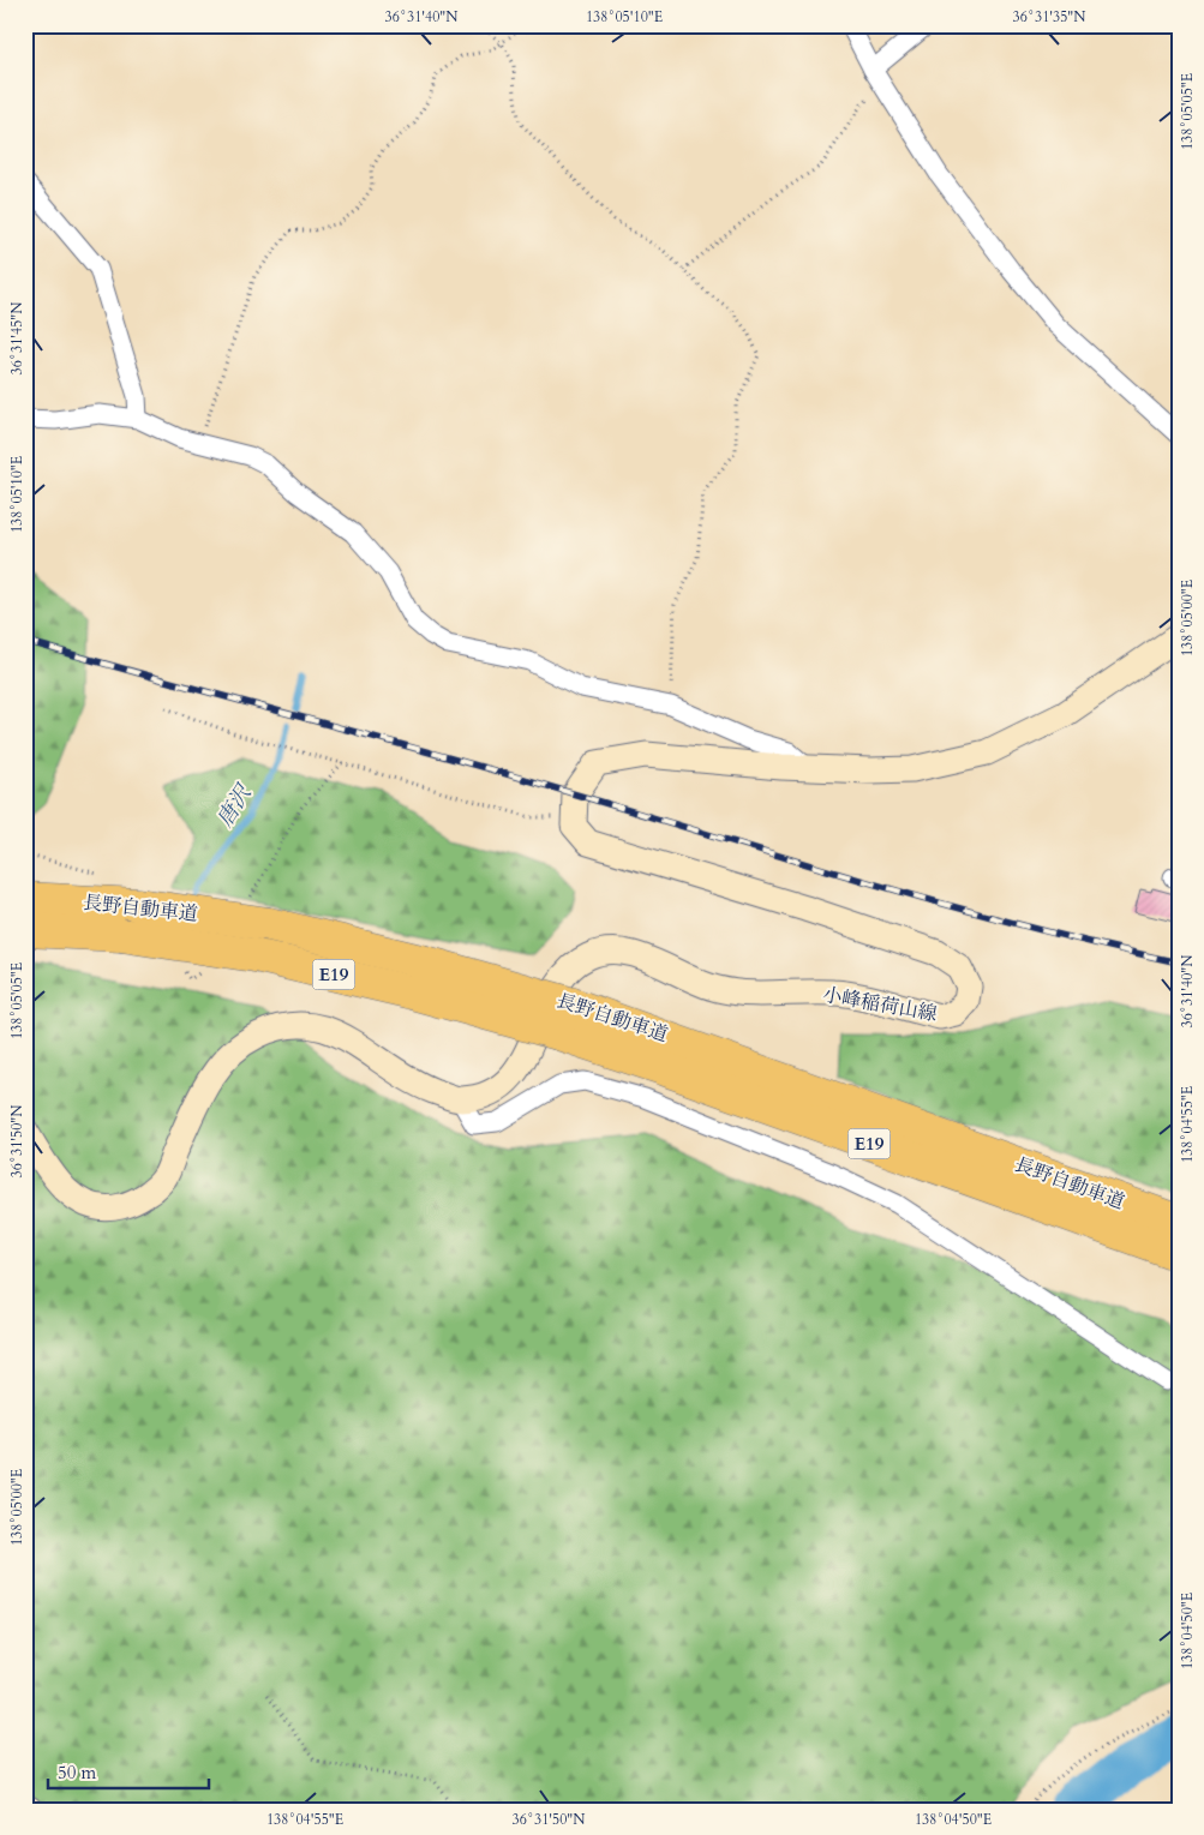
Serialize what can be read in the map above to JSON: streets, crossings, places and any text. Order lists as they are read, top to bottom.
{
  "streets": {
    "highway": ["長野自動車道", "E19"],
    "main road": ["小峰稲荷山線"]
  },
  "water": ["唐沢"],
  "scale_bar": "50 m",
  "coordinates": [
    "36°31'40\"N",
    "138°05'10\"E",
    "36°31'35\"N",
    "138°05'05\"E",
    "36°31'45\"N",
    "138°05'00\"E",
    "138°04'55\"E",
    "36°31'50\"N",
    "138°04'50\"E"
  ]
}
